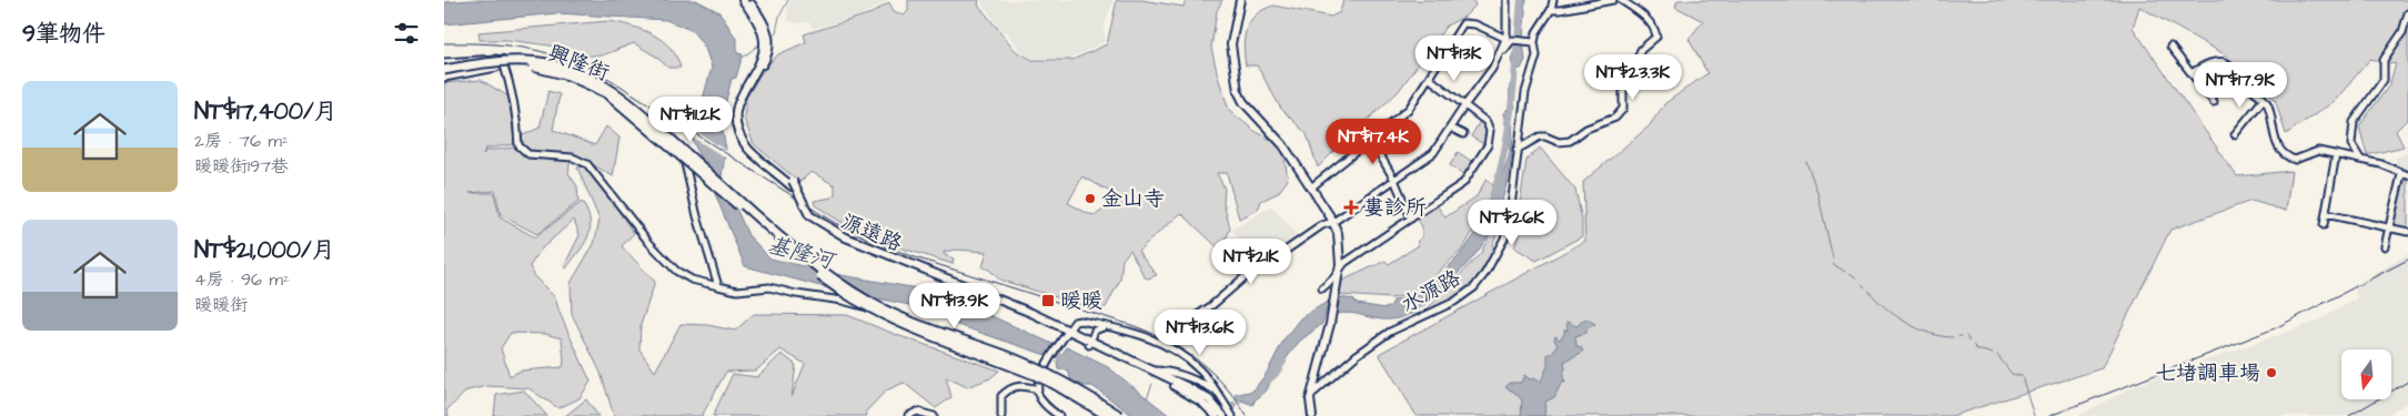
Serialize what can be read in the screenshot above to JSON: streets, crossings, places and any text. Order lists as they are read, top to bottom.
{
  "streets": {
    "main road": ["源遠路"],
    "street": ["興隆街", "水源路"]
  },
  "water": ["基隆河"],
  "places": {
    "other": ["金山寺", "七堵調車場"],
    "health": ["婁診所"],
    "transit": ["暖暖"]
  },
  "north": "bottom",
  "page": {
    "heading": "9筆物件",
    "price": [
      "NT$13K",
      "NT$23.3K",
      "NT$17.9K",
      "NT$11.2K",
      "NT$17.4K",
      "NT$26K",
      "NT$21K",
      "NT$13.9K",
      "NT$13.6K"
    ],
    "list": [
      {
        "name": "NT$17,400/月",
        "note": "2房 · 76 m² · 暖暖街197巷"
      },
      {
        "name": "NT$21,000/月",
        "note": "4房 · 96 m² · 暖暖街"
      }
    ]
  }
}
